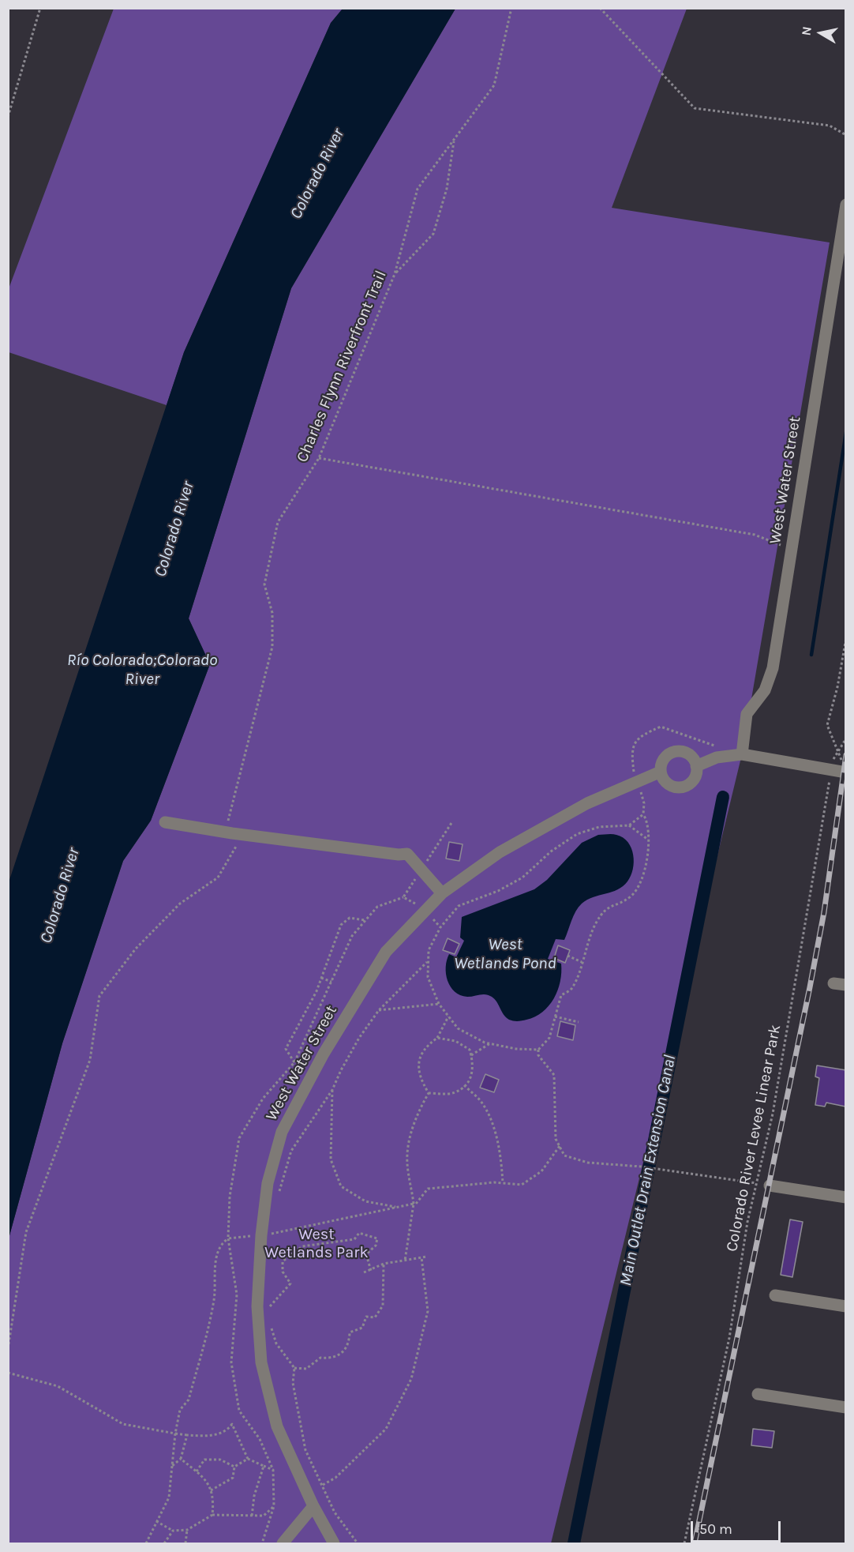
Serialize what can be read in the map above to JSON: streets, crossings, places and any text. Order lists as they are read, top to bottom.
{
  "streets": {
    "street": ["West Water Street"],
    "path": ["Charles Flynn Riverfront Trail", "Colorado River Levee Linear Park"]
  },
  "water": [
    "Colorado River",
    "Río Colorado;Colorado River",
    "West Wetlands Pond",
    "Main Outlet Drain Extension Canal"
  ],
  "parks": ["West Wetlands Park"],
  "scale_bar": "50 m",
  "north": "left"
}
